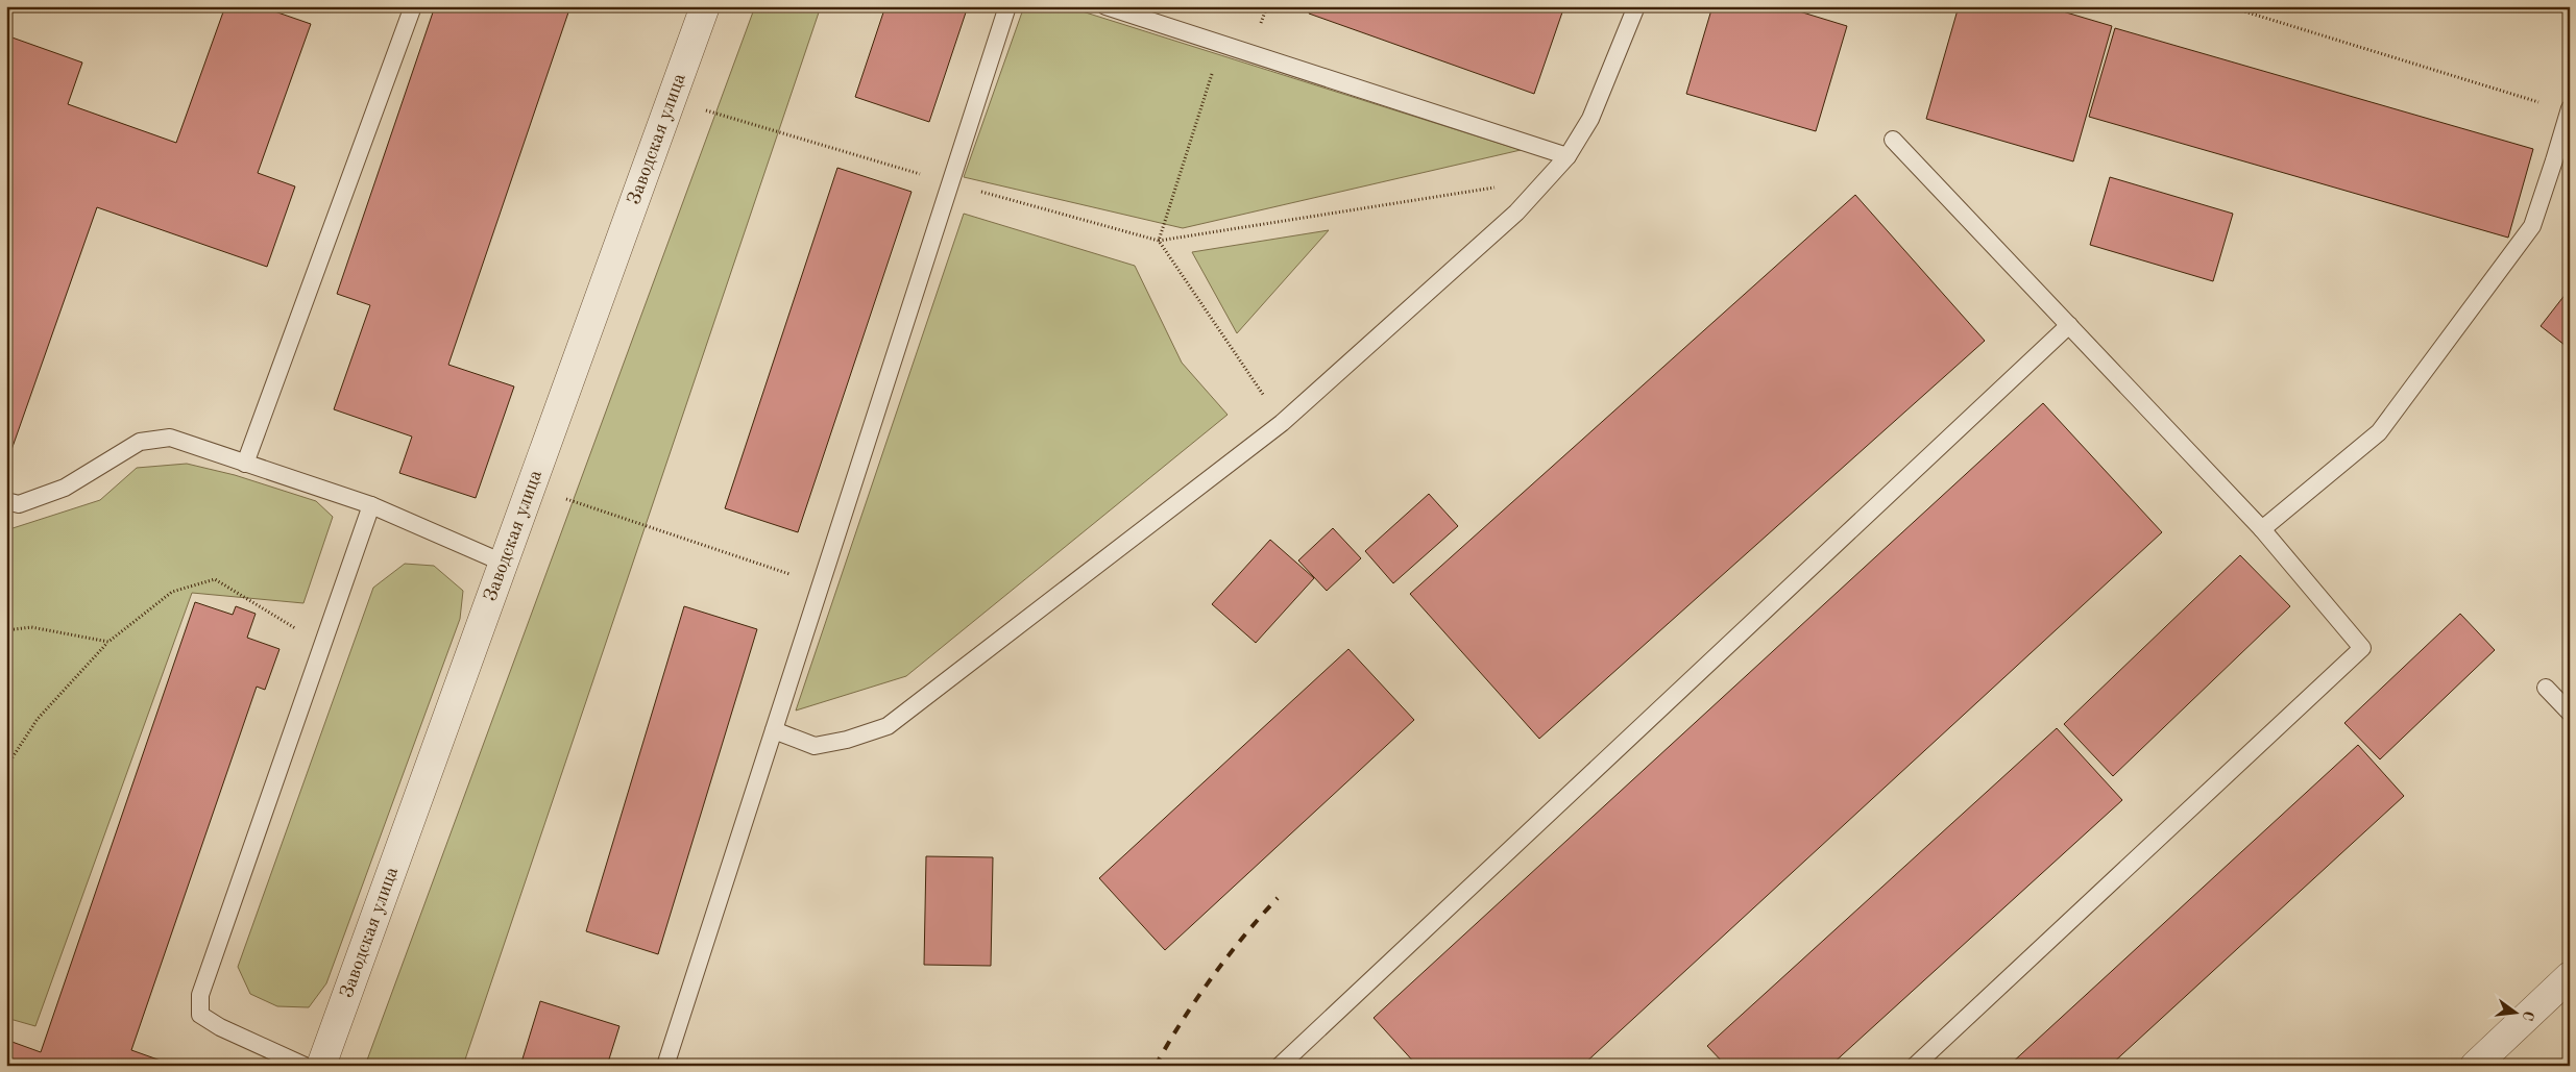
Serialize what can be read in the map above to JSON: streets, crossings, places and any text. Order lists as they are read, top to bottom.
{
  "streets": {
    "street": ["Заводская улица"]
  },
  "north": "right"
}
